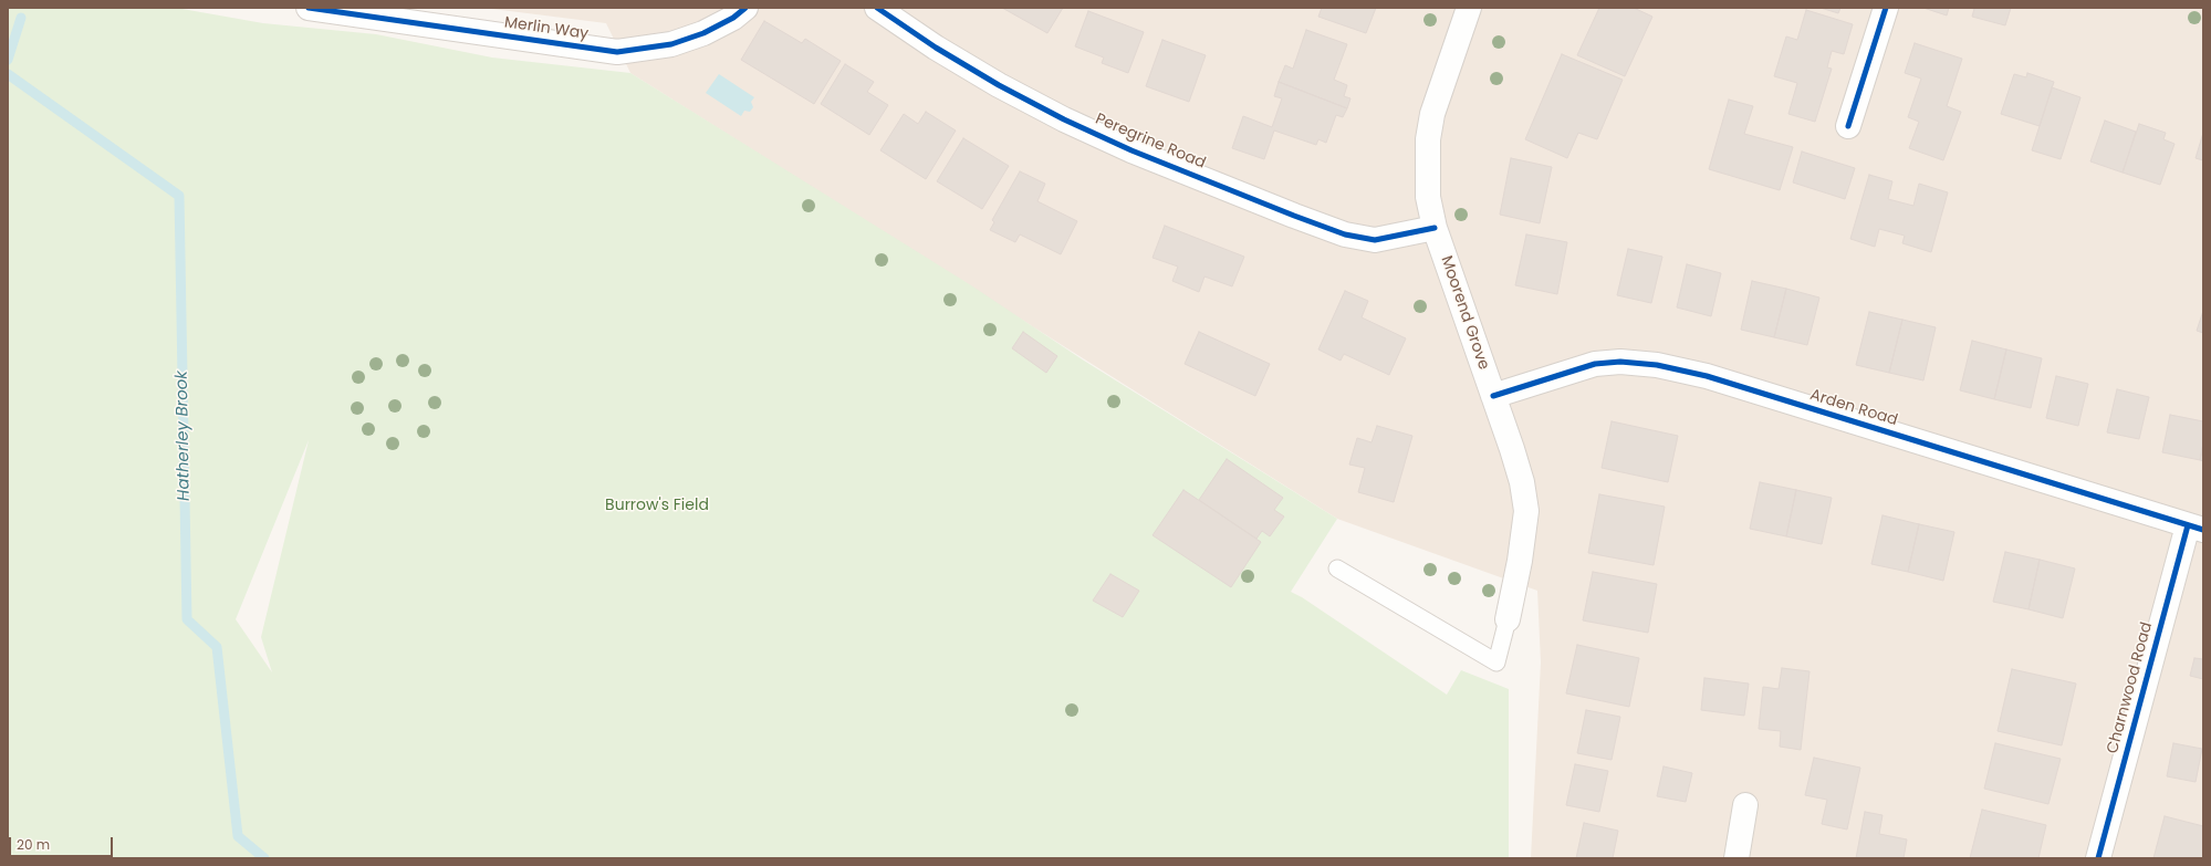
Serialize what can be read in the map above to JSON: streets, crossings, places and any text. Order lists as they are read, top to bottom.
{
  "streets": {
    "street": [
      "Merlin Way",
      "Peregrine Road",
      "Moorend Grove",
      "Arden Road",
      "Charnwood Road"
    ]
  },
  "crossings": [
    ["Peregrine Road", "Moorend Grove"],
    ["Moorend Grove", "Arden Road"],
    ["Arden Road", "Charnwood Road"]
  ],
  "water": ["Hatherley Brook"],
  "parks": ["Burrow's Field"],
  "scale_bar": "20 m"
}
